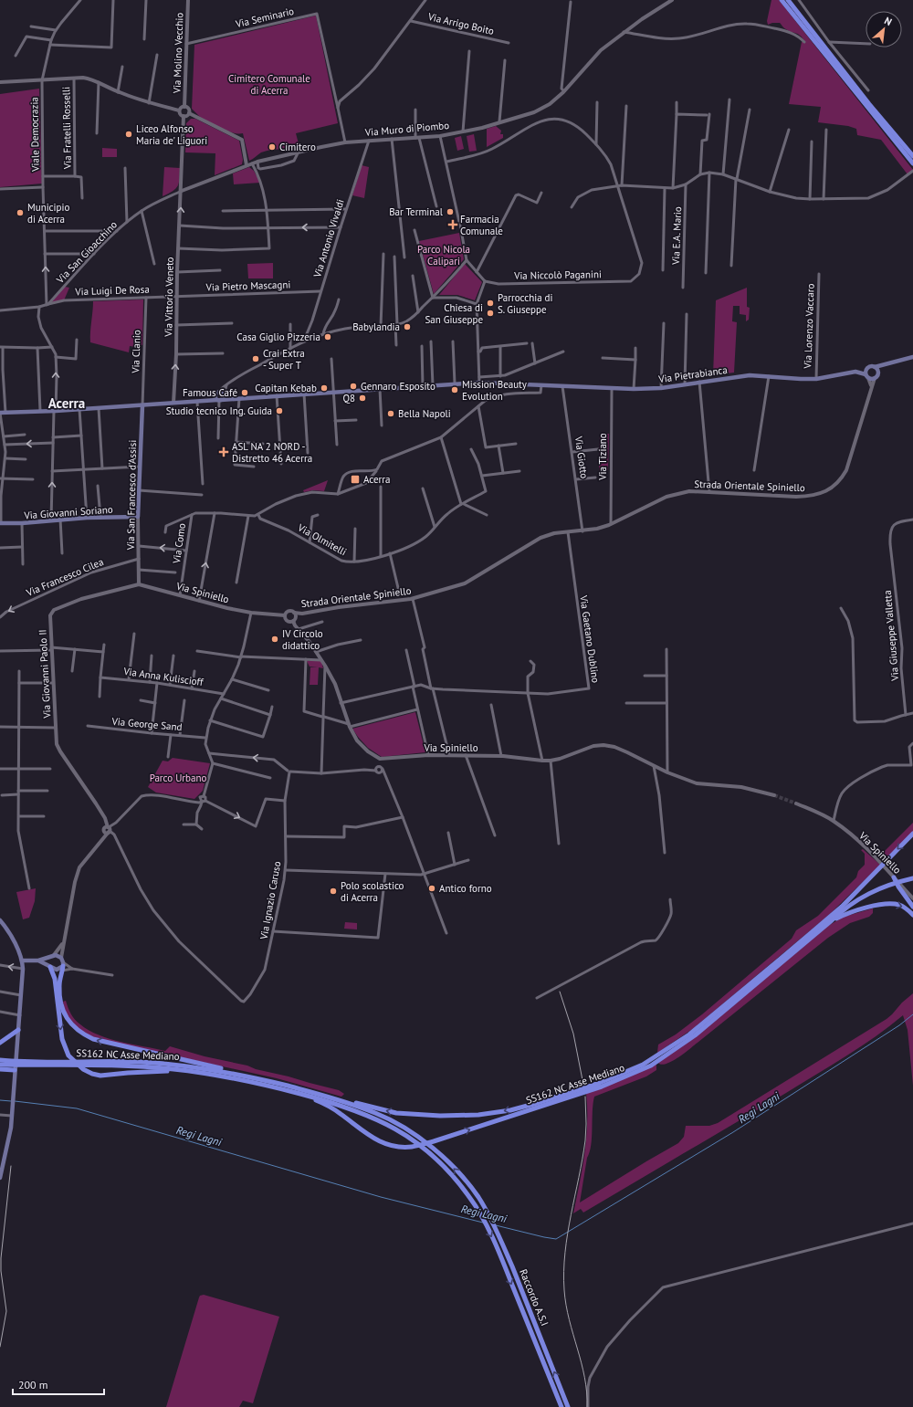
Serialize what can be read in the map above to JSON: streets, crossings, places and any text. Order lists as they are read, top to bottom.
{
  "streets": {
    "highway": ["SS162 NC Asse Mediano", "Raccordo A.S.I"],
    "main road": ["Via Pietrabianca", "Via San Francesco d'Assisi", "Via Giovanni Soriano"],
    "street": [
      "Via Seminario",
      "Via Arrigo Boito",
      "Via Molino Vecchio",
      "Via Fratelli Rosselli",
      "Via Muro di Piombo",
      "Viale Democrazia",
      "Via E.A. Mario",
      "Via Antonio Vivaldi",
      "Via San Gioacchino",
      "Via Niccolò Paganini",
      "Via Pietro Mascagni",
      "Via Luigi De Rosa",
      "Via Vittorio Veneto",
      "Via Lorenzo Vaccaro",
      "Via Clanio",
      "Via Tiziano",
      "Via Giotto",
      "Strada Orientale Spiniello",
      "Via Olmitelli",
      "Via Como",
      "Via Francesco Cilea",
      "Via Spiniello",
      "Via Giuseppe Valletta",
      "Via Gaetano Dublino",
      "Via Giovanni Paolo II",
      "Via Anna Kuliscioff",
      "Via George Sand",
      "Via Ignazio Caruso"
    ]
  },
  "crossings": [
    ["Via Seminario", "Via Molino Vecchio"],
    ["Via Fratelli Rosselli", "Viale Democrazia"],
    ["Via Muro di Piombo", "Via Antonio Vivaldi"],
    ["Via Muro di Piombo", "Via San Gioacchino"],
    ["Via Muro di Piombo", "Via Vittorio Veneto"],
    ["Viale Democrazia", "Via San Gioacchino"],
    ["Viale Democrazia", "Via Luigi De Rosa"],
    ["Via Antonio Vivaldi", "Via Pietro Mascagni"],
    ["Via San Gioacchino", "Via Luigi De Rosa"],
    ["Via San Gioacchino", "Via Vittorio Veneto"],
    ["Via Pietro Mascagni", "Via Luigi De Rosa"],
    ["Via Pietro Mascagni", "Via Vittorio Veneto"],
    ["Via Luigi De Rosa", "Via Vittorio Veneto"],
    ["Via Luigi De Rosa", "Via Clanio"],
    ["Via Lorenzo Vaccaro", "Via Pietrabianca"],
    ["Via Clanio", "Via San Francesco d'Assisi"],
    ["Via Pietrabianca", "Via Tiziano"],
    ["Via Pietrabianca", "Via Giotto"],
    ["Via Pietrabianca", "Strada Orientale Spiniello"],
    ["Via Tiziano", "Strada Orientale Spiniello"],
    ["Via Giotto", "Strada Orientale Spiniello"],
    ["Strada Orientale Spiniello", "Via Spiniello"],
    ["Strada Orientale Spiniello", "Via Gaetano Dublino"],
    ["Via San Francesco d'Assisi", "Via Giovanni Soriano"],
    ["Via San Francesco d'Assisi", "Via Francesco Cilea"],
    ["Via San Francesco d'Assisi", "Via Spiniello"],
    ["Via San Francesco d'Assisi", "Via Giovanni Paolo II"],
    ["Via Como", "Via Spiniello"],
    ["Via Spiniello", "Via Gaetano Dublino"],
    ["Via Spiniello", "Via Giovanni Paolo II"],
    ["Via Giovanni Paolo II", "Via Ignazio Caruso"]
  ],
  "one_way": ["Via Vittorio Veneto", "Via Francesco Cilea"],
  "districts": ["Acerra"],
  "water": ["Regi Lagni"],
  "parks": ["Cimitero Comunale di Acerra", "Parco Nicola Calipari", "Parco Urbano"],
  "places": {
    "other": [
      "Liceo Alfonso Maria de' Liguori",
      "Cimitero",
      "Bar Terminal",
      "Municipio di Acerra",
      "Parrocchia di S. Giuseppe",
      "Chiesa di San Giuseppe",
      "Babylandia",
      "Casa Giglio Pizzeria",
      "Crai Extra - Super T",
      "Gennaro Esposito",
      "Capitan Kebab",
      "Mission Beauty Evolution",
      "Famous Café",
      "Q8",
      "Studio tecnico Ing. Guida",
      "Bella Napoli",
      "IV Circolo didattico",
      "Antico forno",
      "Polo scolastico di Acerra"
    ],
    "health": ["Farmacia Comunale", "ASL NA 2 NORD - Distretto 46 Acerra"],
    "transit": ["Acerra"]
  },
  "scale_bar": "200 m",
  "north": "top right"
}
